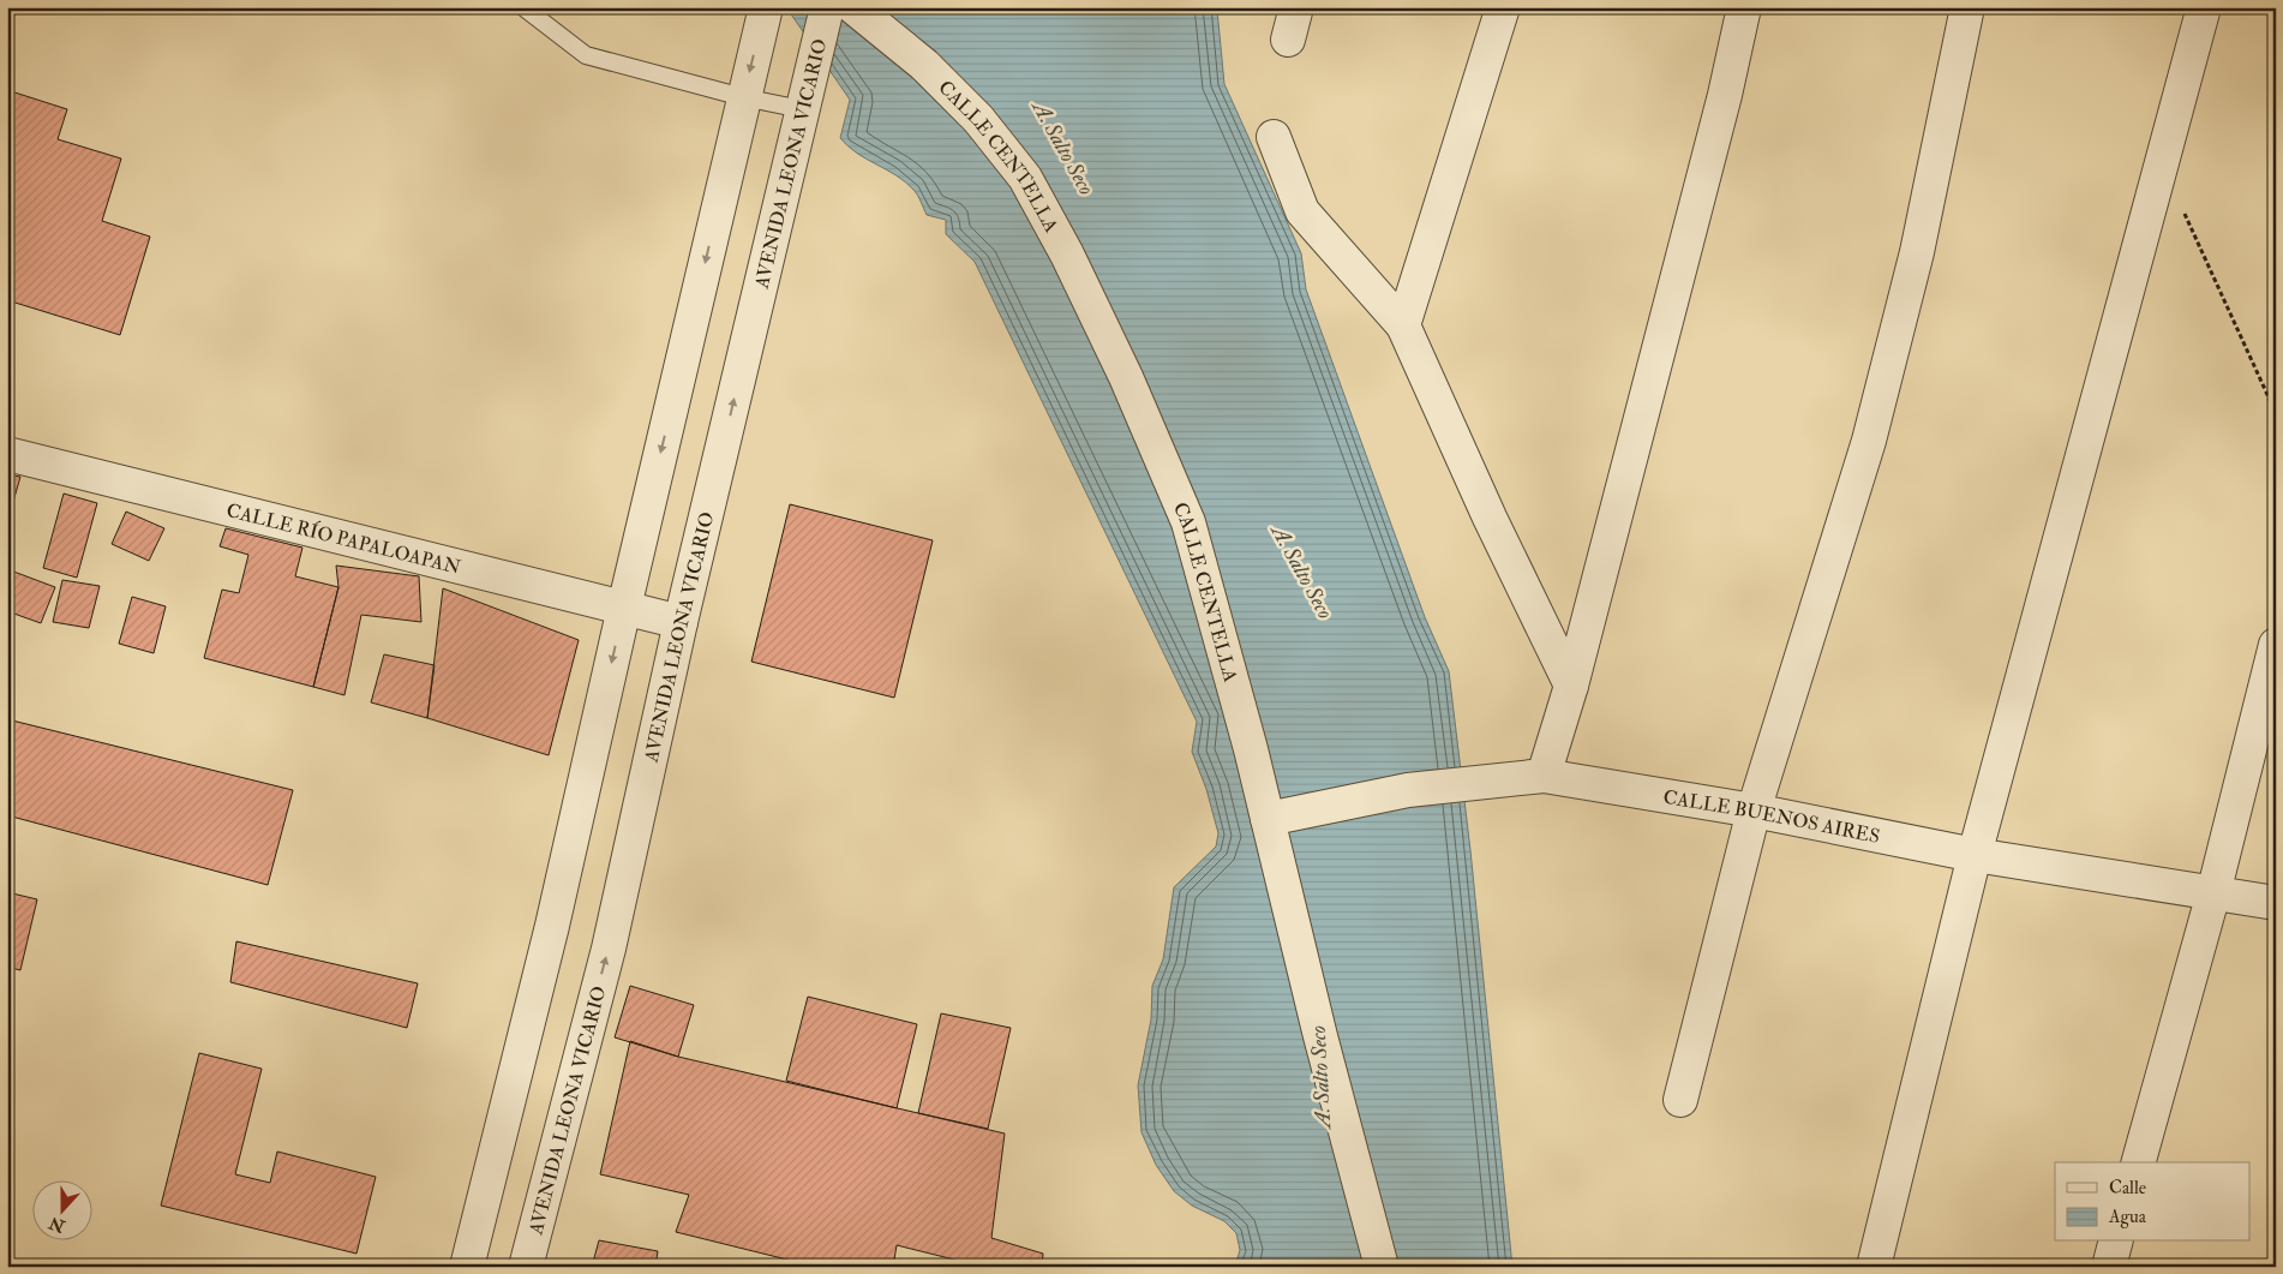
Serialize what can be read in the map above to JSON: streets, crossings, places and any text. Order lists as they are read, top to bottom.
{
  "streets": {
    "street": [
      "CALLE CENTELLA",
      "AVENIDA LEONA VICARIO",
      "CALLE RÍO PAPALOAPAN",
      "CALLE BUENOS AIRES"
    ]
  },
  "crossings": [
    ["CALLE CENTELLA", "CALLE BUENOS AIRES"],
    ["AVENIDA LEONA VICARIO", "CALLE RÍO PAPALOAPAN"]
  ],
  "water": ["A. Salto Seco"],
  "legend": ["Calle", "Agua"],
  "north": "bottom"
}
